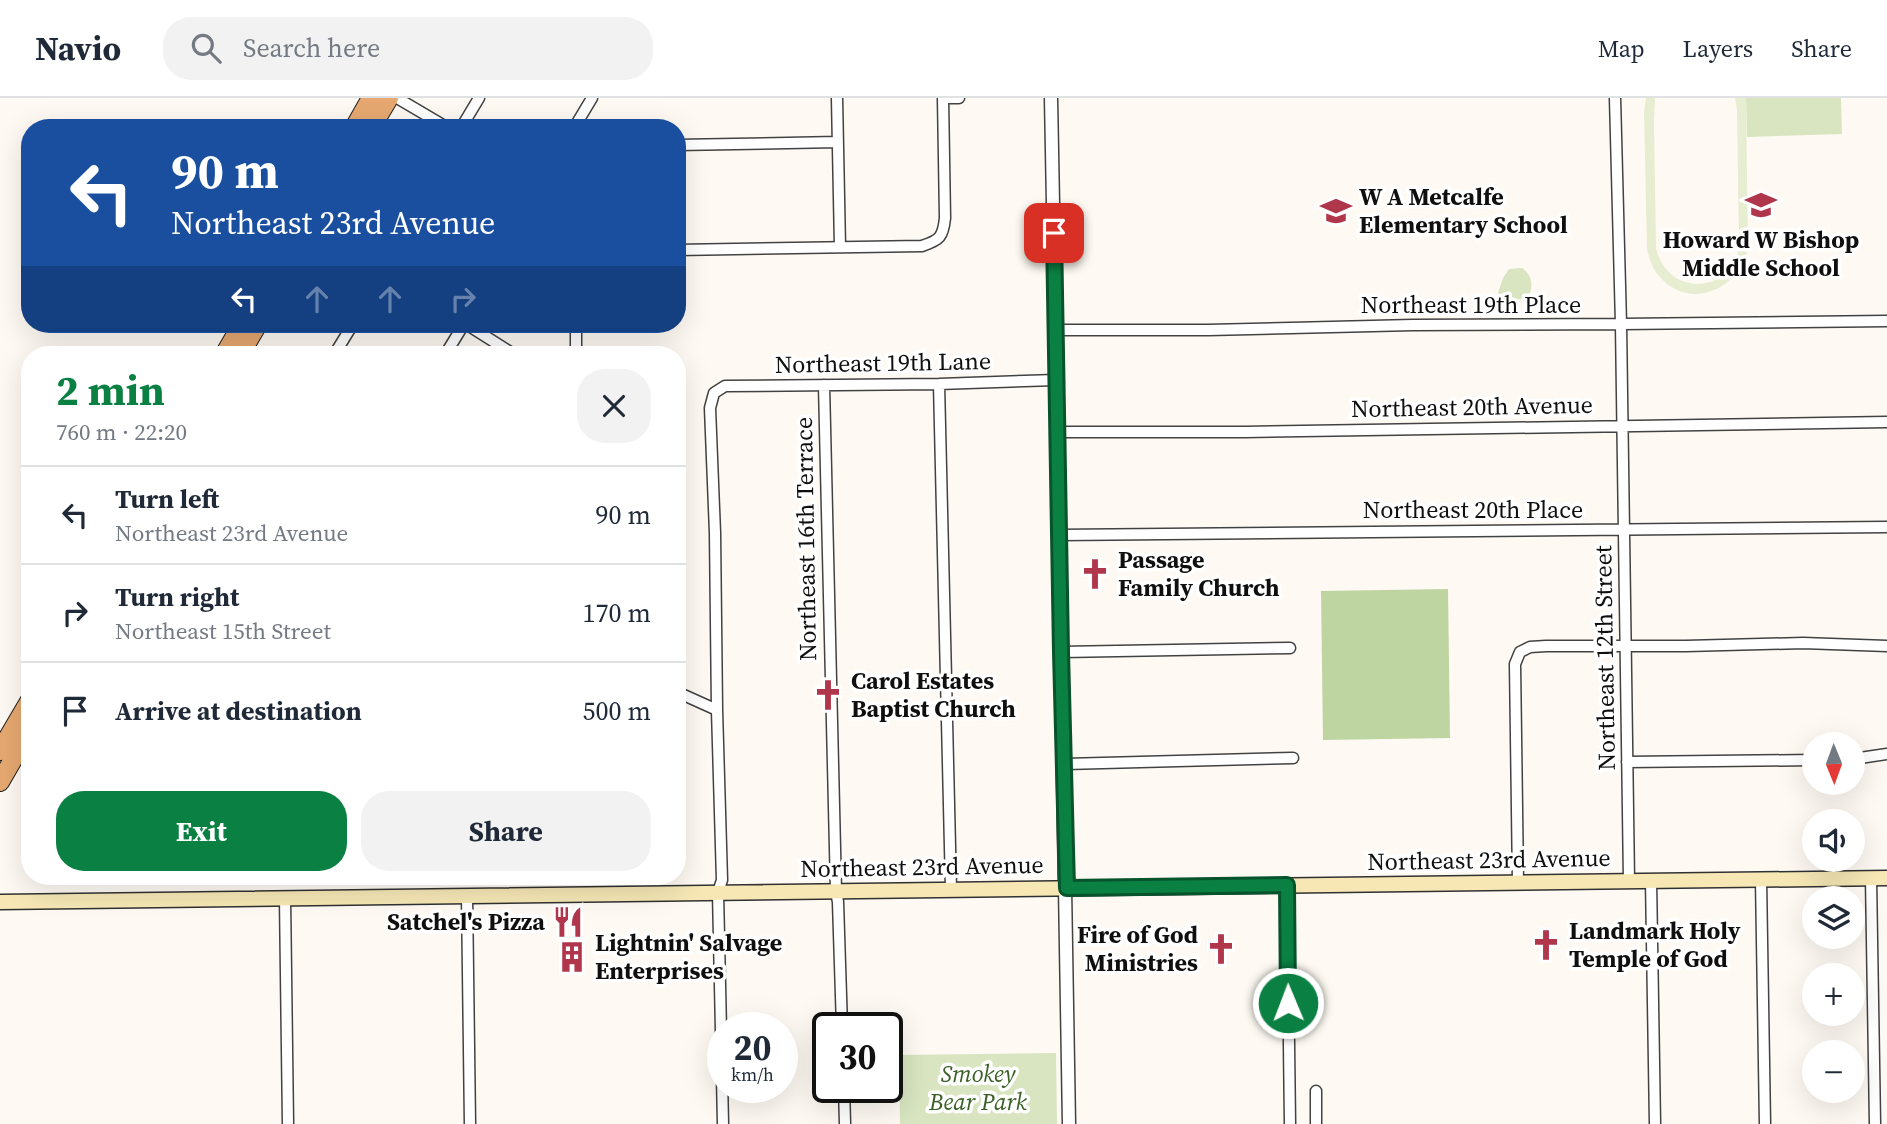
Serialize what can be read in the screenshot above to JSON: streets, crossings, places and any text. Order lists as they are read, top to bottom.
{
  "streets": {
    "main road": ["Northeast 23rd Avenue"],
    "street": [
      "Northeast 19th Place",
      "Northeast 19th Lane",
      "Northeast 20th Avenue",
      "Northeast 20th Place",
      "Northeast 16th Terrace",
      "Northeast 12th Street"
    ]
  },
  "crossings": [
    ["Northeast 19th Place", "Northeast 12th Street"],
    ["Northeast 19th Lane", "Northeast 16th Terrace"],
    ["Northeast 20th Avenue", "Northeast 12th Street"],
    ["Northeast 20th Place", "Northeast 12th Street"],
    ["Northeast 16th Terrace", "Northeast 23rd Avenue"],
    ["Northeast 12th Street", "Northeast 23rd Avenue"]
  ],
  "parks": ["Smokey Bear Park"],
  "places": {
    "school or university": ["Howard W Bishop Middle School", "W A Metcalfe Elementary School"],
    "church": [
      "Passage Family Church",
      "Carol Estates Baptist Church",
      "Landmark Holy Temple of God",
      "Fire of God Ministries"
    ],
    "restaurant": ["Satchel's Pizza"],
    "building": ["Lightnin' Salvage Enterprises"]
  },
  "north": "bottom",
  "page": {
    "header": "Navio",
    "search": "Search here",
    "nav": ["Map", "Layers", "Share"],
    "turn": ["90 m", "Northeast 23rd Avenue"],
    "heading": ["2 min", "760 m · 22:20"],
    "list": [
      {
        "name": "Turn left",
        "note": "Northeast 23rd Avenue",
        "value": "90 m"
      },
      {
        "name": "Turn right",
        "note": "Northeast 15th Street",
        "value": "170 m"
      },
      {
        "name": "Arrive at destination",
        "value": "500 m"
      }
    ],
    "map_buttons": ["+", "−"],
    "buttons": ["Exit", "Share"],
    "speed": "20 km/h",
    "limit": "30"
  }
}
